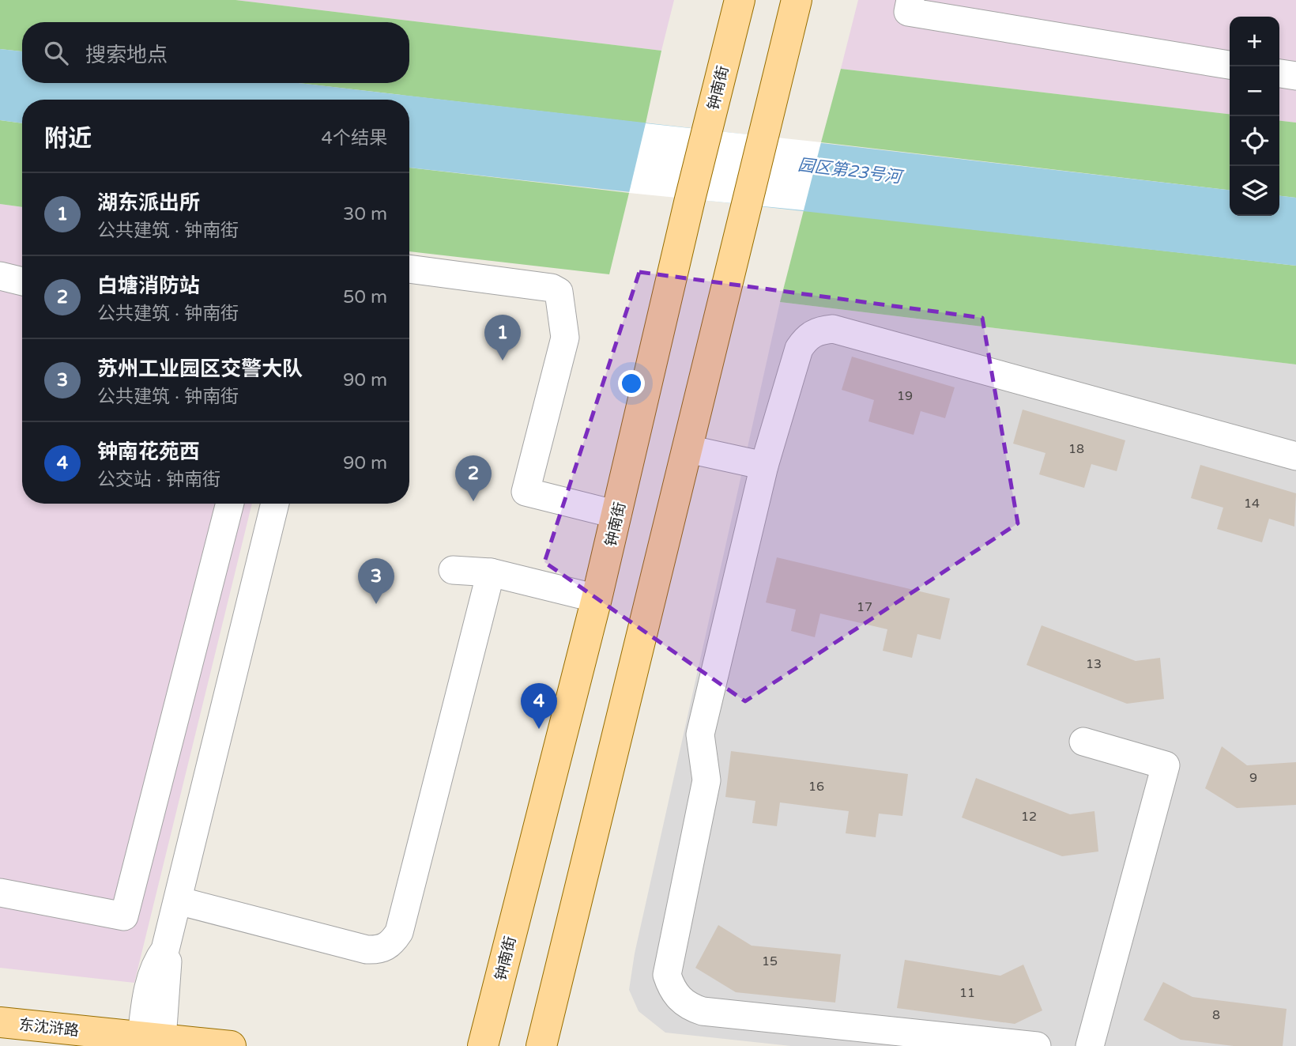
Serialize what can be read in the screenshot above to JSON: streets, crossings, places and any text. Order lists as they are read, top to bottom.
{
  "streets": {
    "main road": ["钟南街", "东沈浒路"]
  },
  "water": ["园区第23号河"],
  "house_numbers": [
    "19",
    "18",
    "14",
    "17",
    "13",
    "9",
    "16",
    "12",
    "15",
    "11",
    "8"
  ],
  "page": {
    "map_buttons": ["+", "−"],
    "search": "搜索地点",
    "heading": ["附近", "4个结果"],
    "list": [
      {
        "mark": "1",
        "name": "湖东派出所",
        "note": "公共建筑 · 钟南街",
        "value": "30 m"
      },
      {
        "mark": "2",
        "name": "白塘消防站",
        "note": "公共建筑 · 钟南街",
        "value": "50 m"
      },
      {
        "mark": "3",
        "name": "苏州工业园区交警大队",
        "note": "公共建筑 · 钟南街",
        "value": "90 m"
      },
      {
        "mark": "4",
        "name": "钟南花苑西",
        "note": "公交站 · 钟南街",
        "value": "90 m"
      }
    ],
    "pins": [
      "1",
      "2",
      "3",
      "4"
    ]
  }
}
